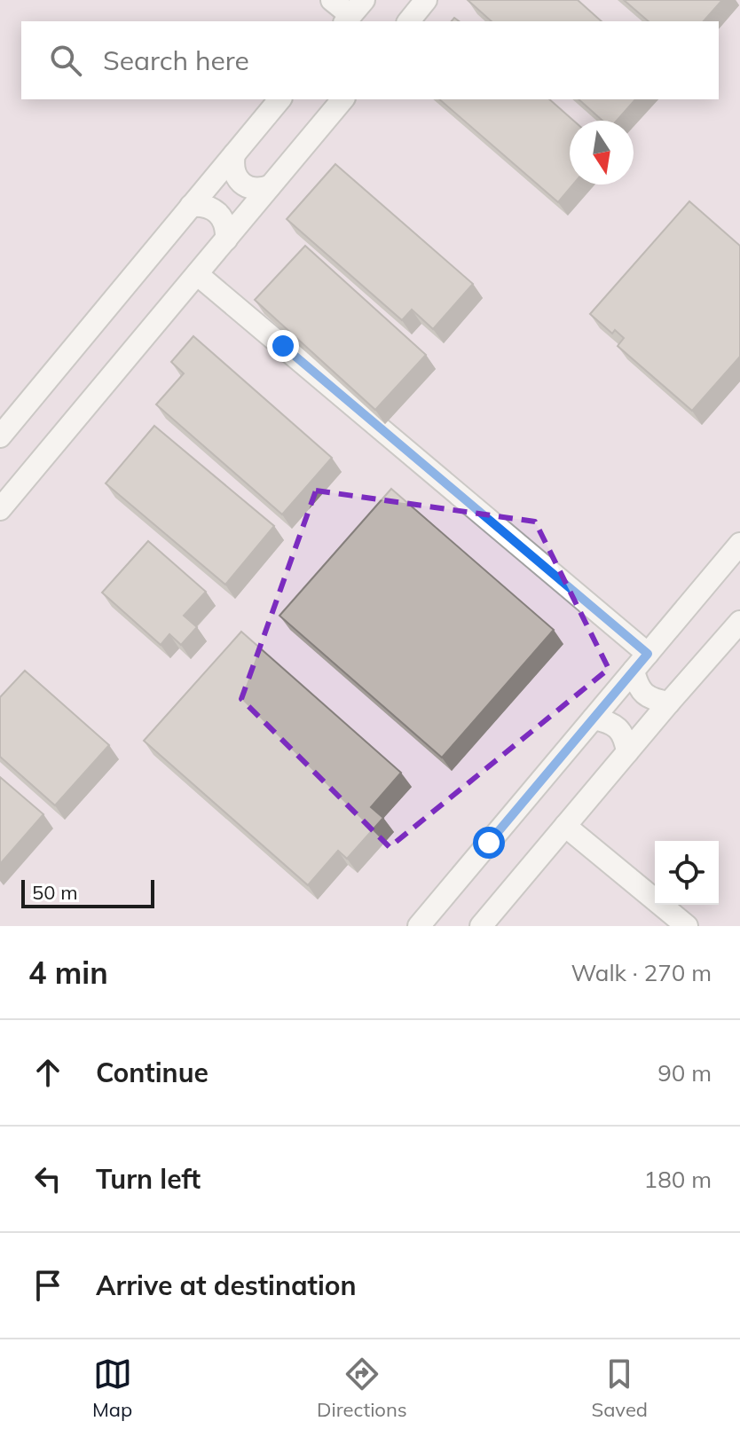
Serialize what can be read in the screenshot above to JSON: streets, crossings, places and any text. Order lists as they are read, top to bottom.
{
  "scale_bar": "50 m",
  "north": "bottom",
  "page": {
    "search": "Search here",
    "scale": "50 m",
    "heading": ["4 min", "Walk · 270 m"],
    "list": [
      ["Continue", "90 m"],
      ["Turn left", "180 m"],
      "Arrive at destination"
    ],
    "nav": ["Map", "Directions", "Saved"]
  }
}
